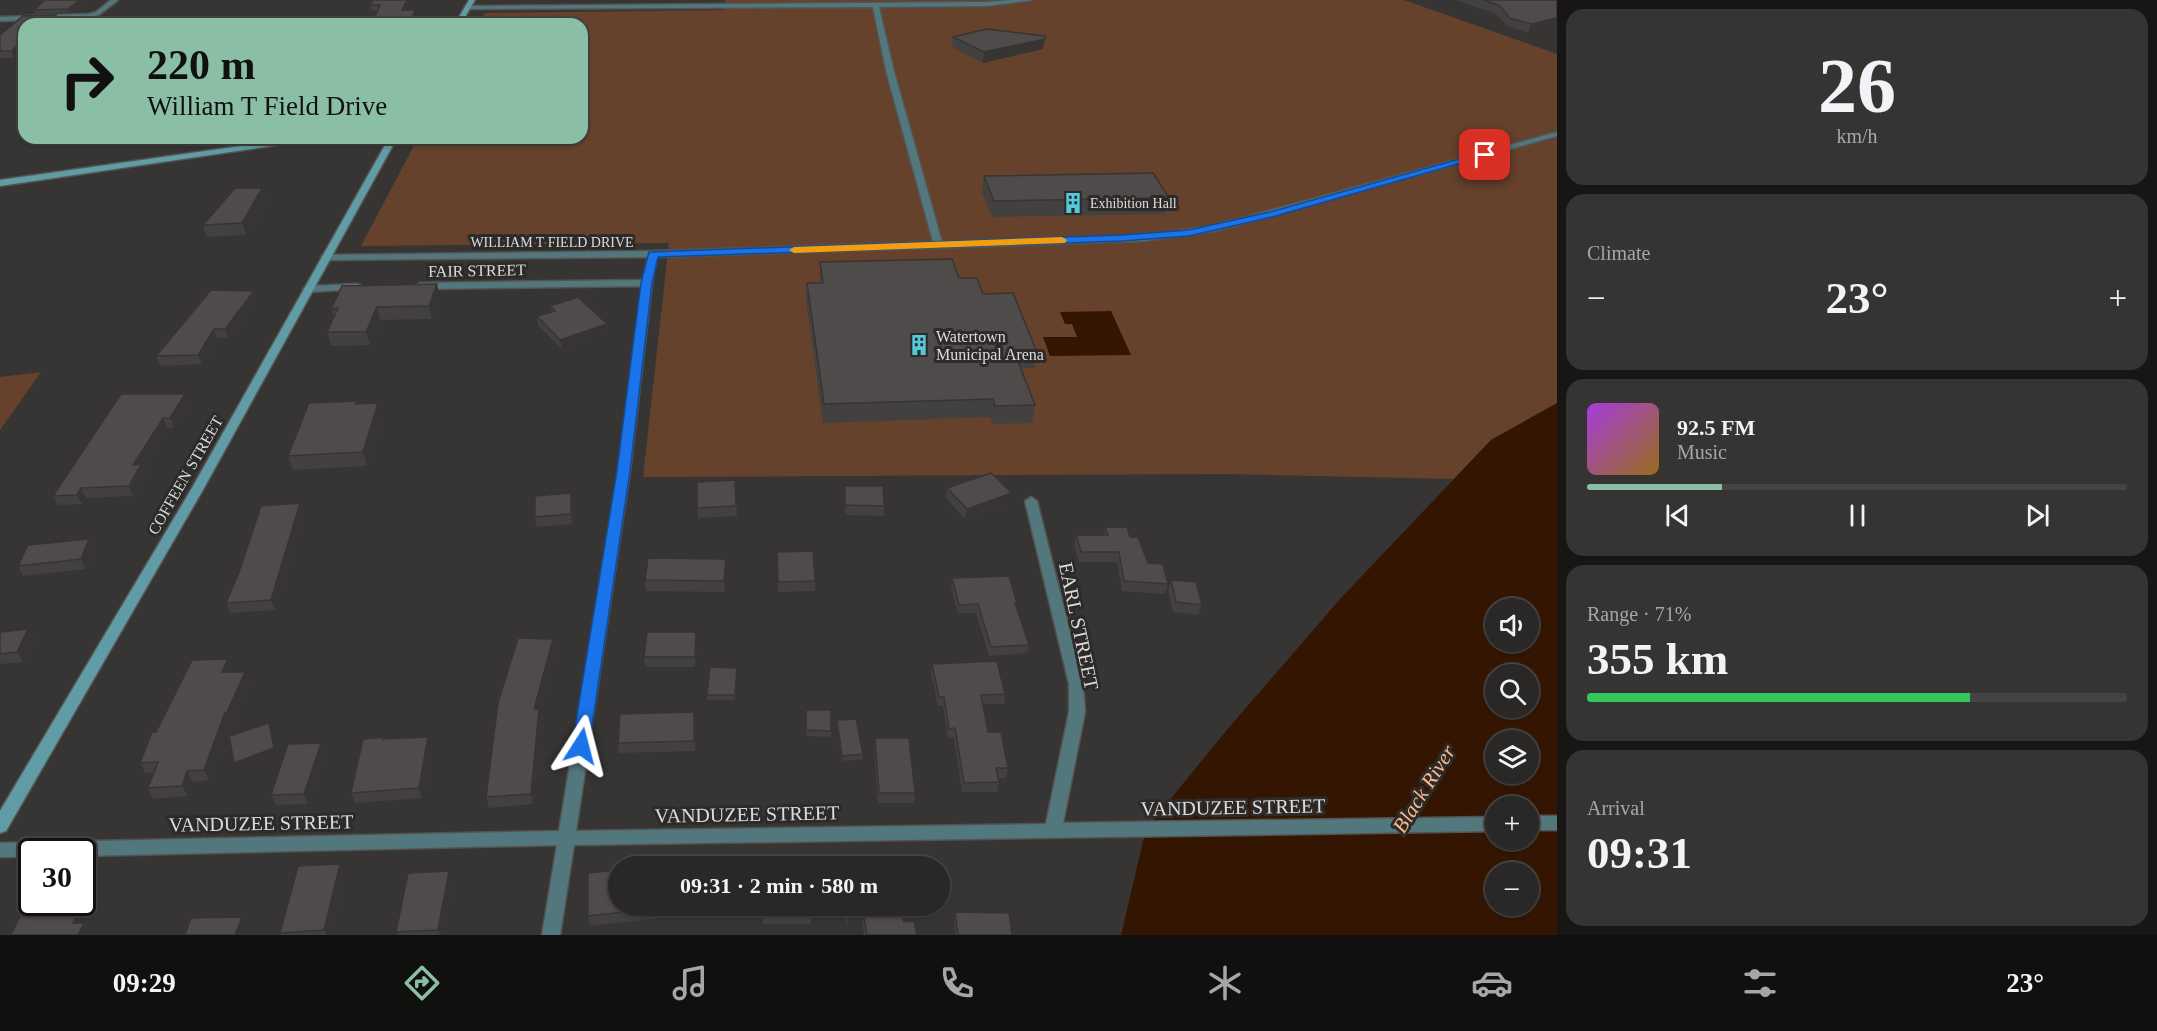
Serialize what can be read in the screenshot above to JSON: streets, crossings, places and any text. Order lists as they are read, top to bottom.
{
  "streets": {
    "main road": ["COFFEEN STREET"],
    "street": [
      "WILLIAM T FIELD DRIVE",
      "FAIR STREET",
      "EARL STREET",
      "VANDUZEE STREET"
    ]
  },
  "crossings": [
    ["WILLIAM T FIELD DRIVE", "COFFEEN STREET"],
    ["EARL STREET", "VANDUZEE STREET"]
  ],
  "water": ["Black River"],
  "places": {
    "building": ["Exhibition Hall", "Watertown Municipal Arena"]
  },
  "page": {
    "tile": [
      ["26", "km/h"],
      "Climate",
      ["Range · 71%", "355 km"],
      ["Arrival", "09:31"]
    ],
    "turn": ["220 m", "William T Field Drive"],
    "heat": ["−", "23°", "+"],
    "song": ["92.5 FM", "Music"],
    "map_buttons": ["+", "−"],
    "limit": "30",
    "trip": "09:31 · 2 min · 580 m",
    "tabs": ["09:29", "23°"]
  }
}
